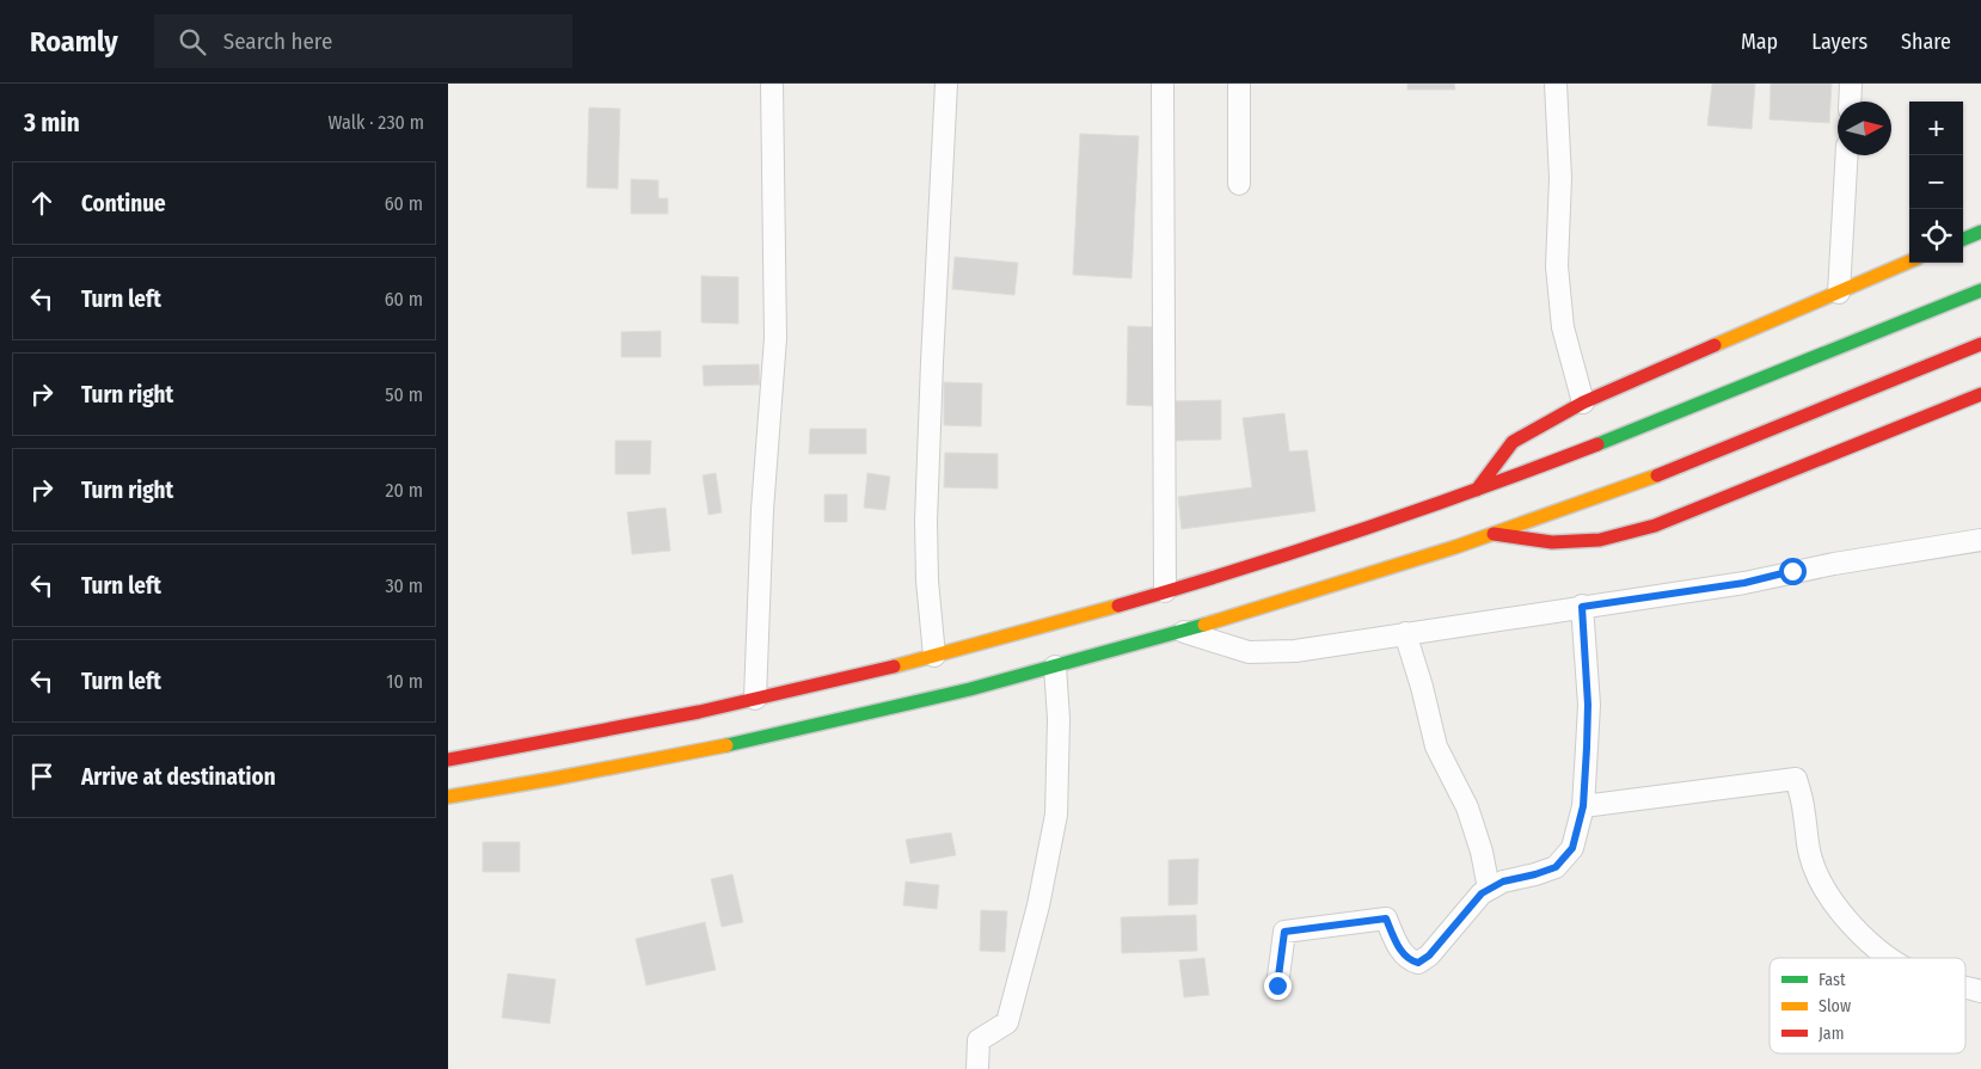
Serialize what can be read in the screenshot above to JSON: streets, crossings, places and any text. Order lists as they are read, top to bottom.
{
  "legend": ["Fast", "Slow", "Jam"],
  "north": "right",
  "page": {
    "header": "Roamly",
    "search": "Search here",
    "nav": ["Map", "Layers", "Share"],
    "heading": ["3 min", "Walk · 230 m"],
    "map_buttons": ["+", "−"],
    "list": [
      ["Continue", "60 m"],
      ["Turn left", "60 m"],
      ["Turn right", "50 m"],
      ["Turn right", "20 m"],
      ["Turn left", "30 m"],
      ["Turn left", "10 m"],
      "Arrive at destination"
    ]
  }
}
